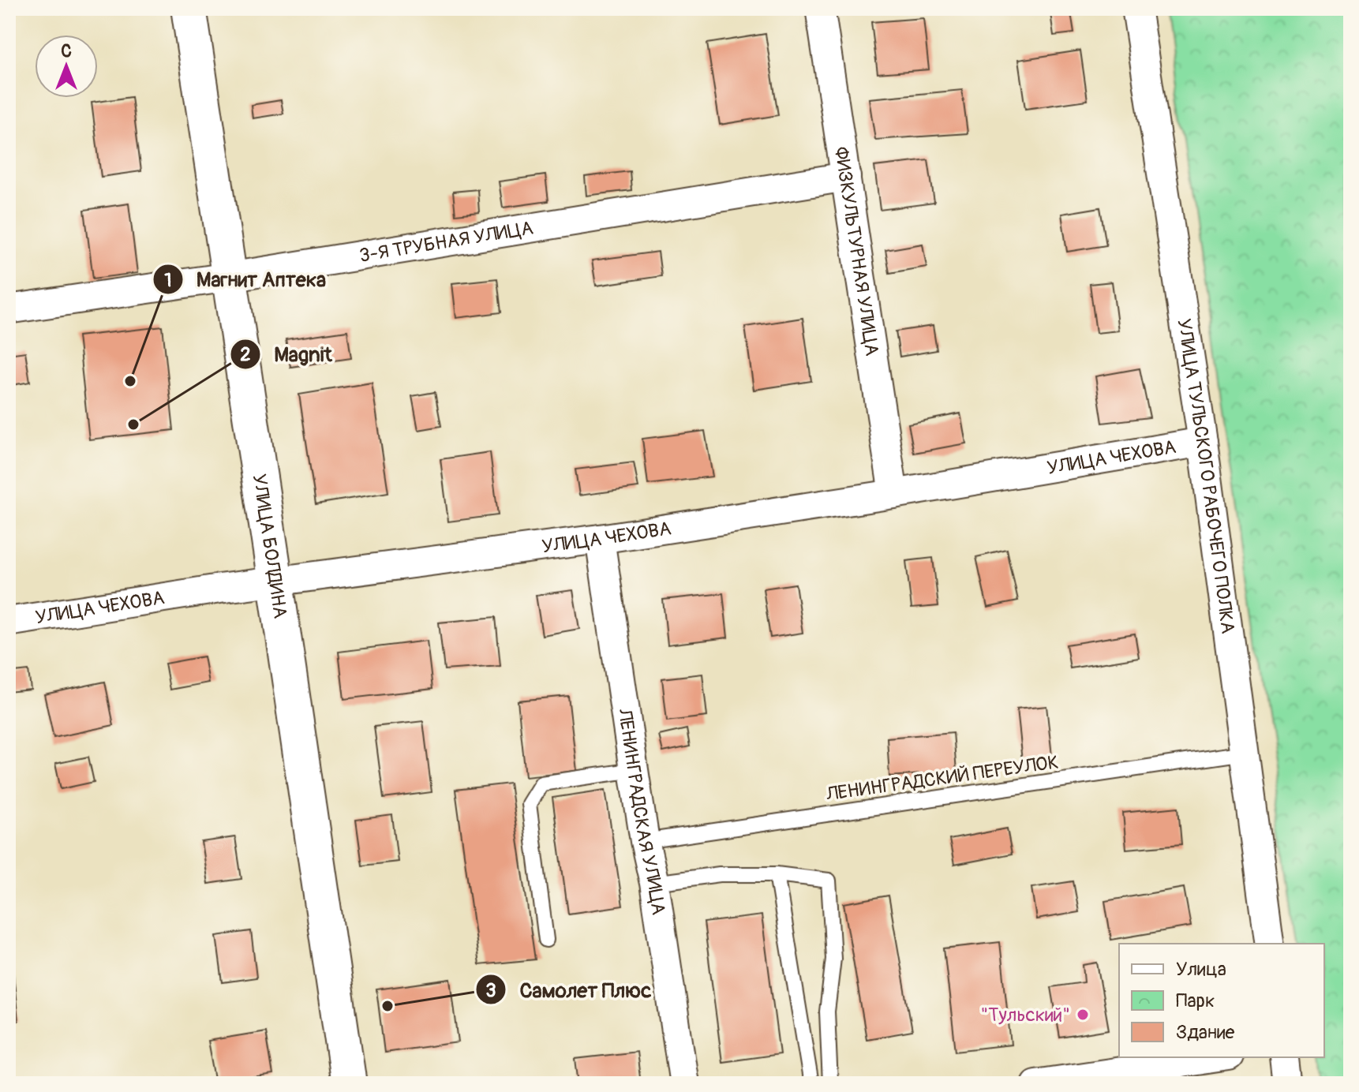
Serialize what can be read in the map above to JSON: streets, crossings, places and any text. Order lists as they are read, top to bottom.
{
  "streets": {
    "main road": ["УЛИЦА БОЛДИНА"],
    "street": [
      "3-Я ТРУБНАЯ УЛИЦА",
      "ФИЗКУЛЬТУРНАЯ УЛИЦА",
      "УЛИЦА ЧЕХОВА",
      "УЛИЦА ТУЛЬСКОГО РАБОЧЕГО ПОЛКА",
      "ЛЕНИНГРАДСКАЯ УЛИЦА"
    ],
    "lane": ["ЛЕНИНГРАДСКИЙ ПЕРЕУЛОК"]
  },
  "crossings": [
    ["3-Я ТРУБНАЯ УЛИЦА", "ФИЗКУЛЬТУРНАЯ УЛИЦА"],
    ["3-Я ТРУБНАЯ УЛИЦА", "УЛИЦА БОЛДИНА"],
    ["ФИЗКУЛЬТУРНАЯ УЛИЦА", "УЛИЦА ЧЕХОВА"],
    ["УЛИЦА ЧЕХОВА", "УЛИЦА ТУЛЬСКОГО РАБОЧЕГО ПОЛКА"],
    ["УЛИЦА ЧЕХОВА", "УЛИЦА БОЛДИНА"],
    ["УЛИЦА ЧЕХОВА", "ЛЕНИНГРАДСКАЯ УЛИЦА"],
    ["УЛИЦА ТУЛЬСКОГО РАБОЧЕГО ПОЛКА", "ЛЕНИНГРАДСКИЙ ПЕРЕУЛОК"],
    ["ЛЕНИНГРАДСКИЙ ПЕРЕУЛОК", "ЛЕНИНГРАДСКАЯ УЛИЦА"]
  ],
  "places": [
    "Магнит Аптека",
    "Magnit",
    "Самолет Плюс",
    "\"Тульский\""
  ],
  "legend": ["Улица", "Парк", "Здание"],
  "north": "top"
}
